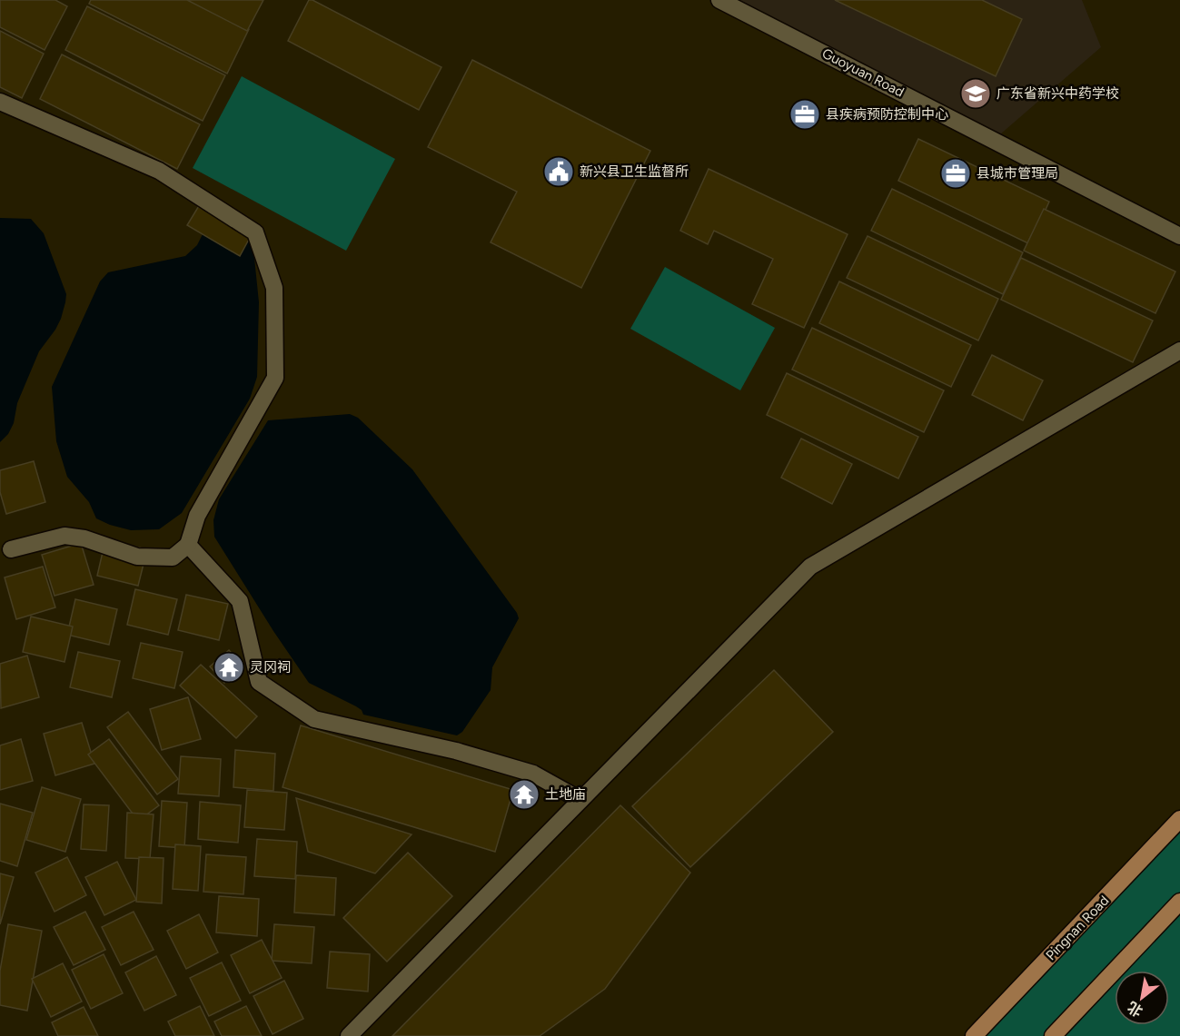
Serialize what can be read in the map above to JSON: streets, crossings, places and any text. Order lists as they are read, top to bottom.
{
  "streets": {
    "main road": ["Pingnan Road"],
    "street": ["Guoyuan Road"]
  },
  "places": {
    "school or university": ["广东省新兴中药学校"],
    "office": ["县疾病预防控制中心", "县城市管理局"],
    "public building": ["新兴县卫生监督所"],
    "temple": ["灵冈祠", "土地庙"]
  },
  "north": "bottom left"
}
